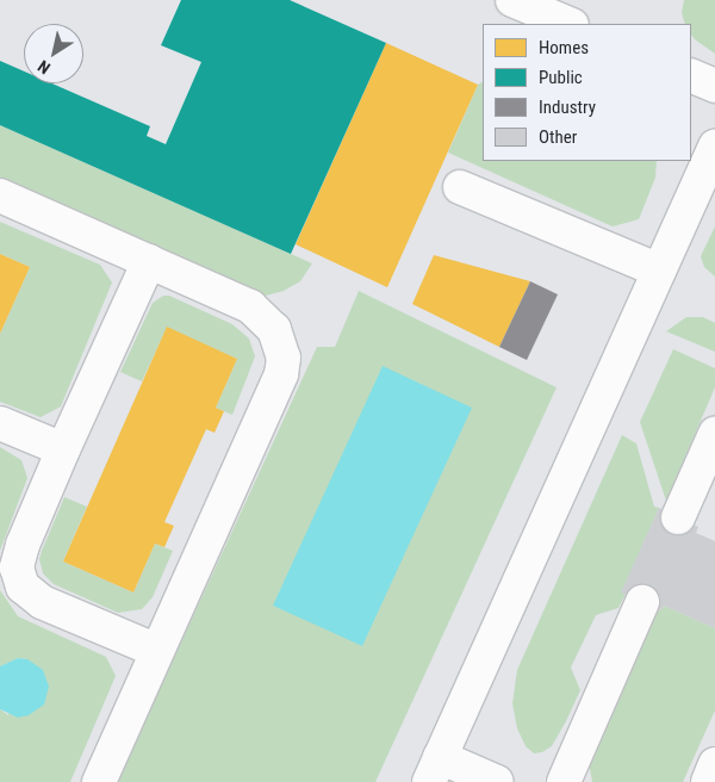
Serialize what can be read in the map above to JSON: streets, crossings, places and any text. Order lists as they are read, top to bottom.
{
  "legend": [
    "Homes",
    "Public",
    "Industry",
    "Other"
  ],
  "north": "bottom left"
}
